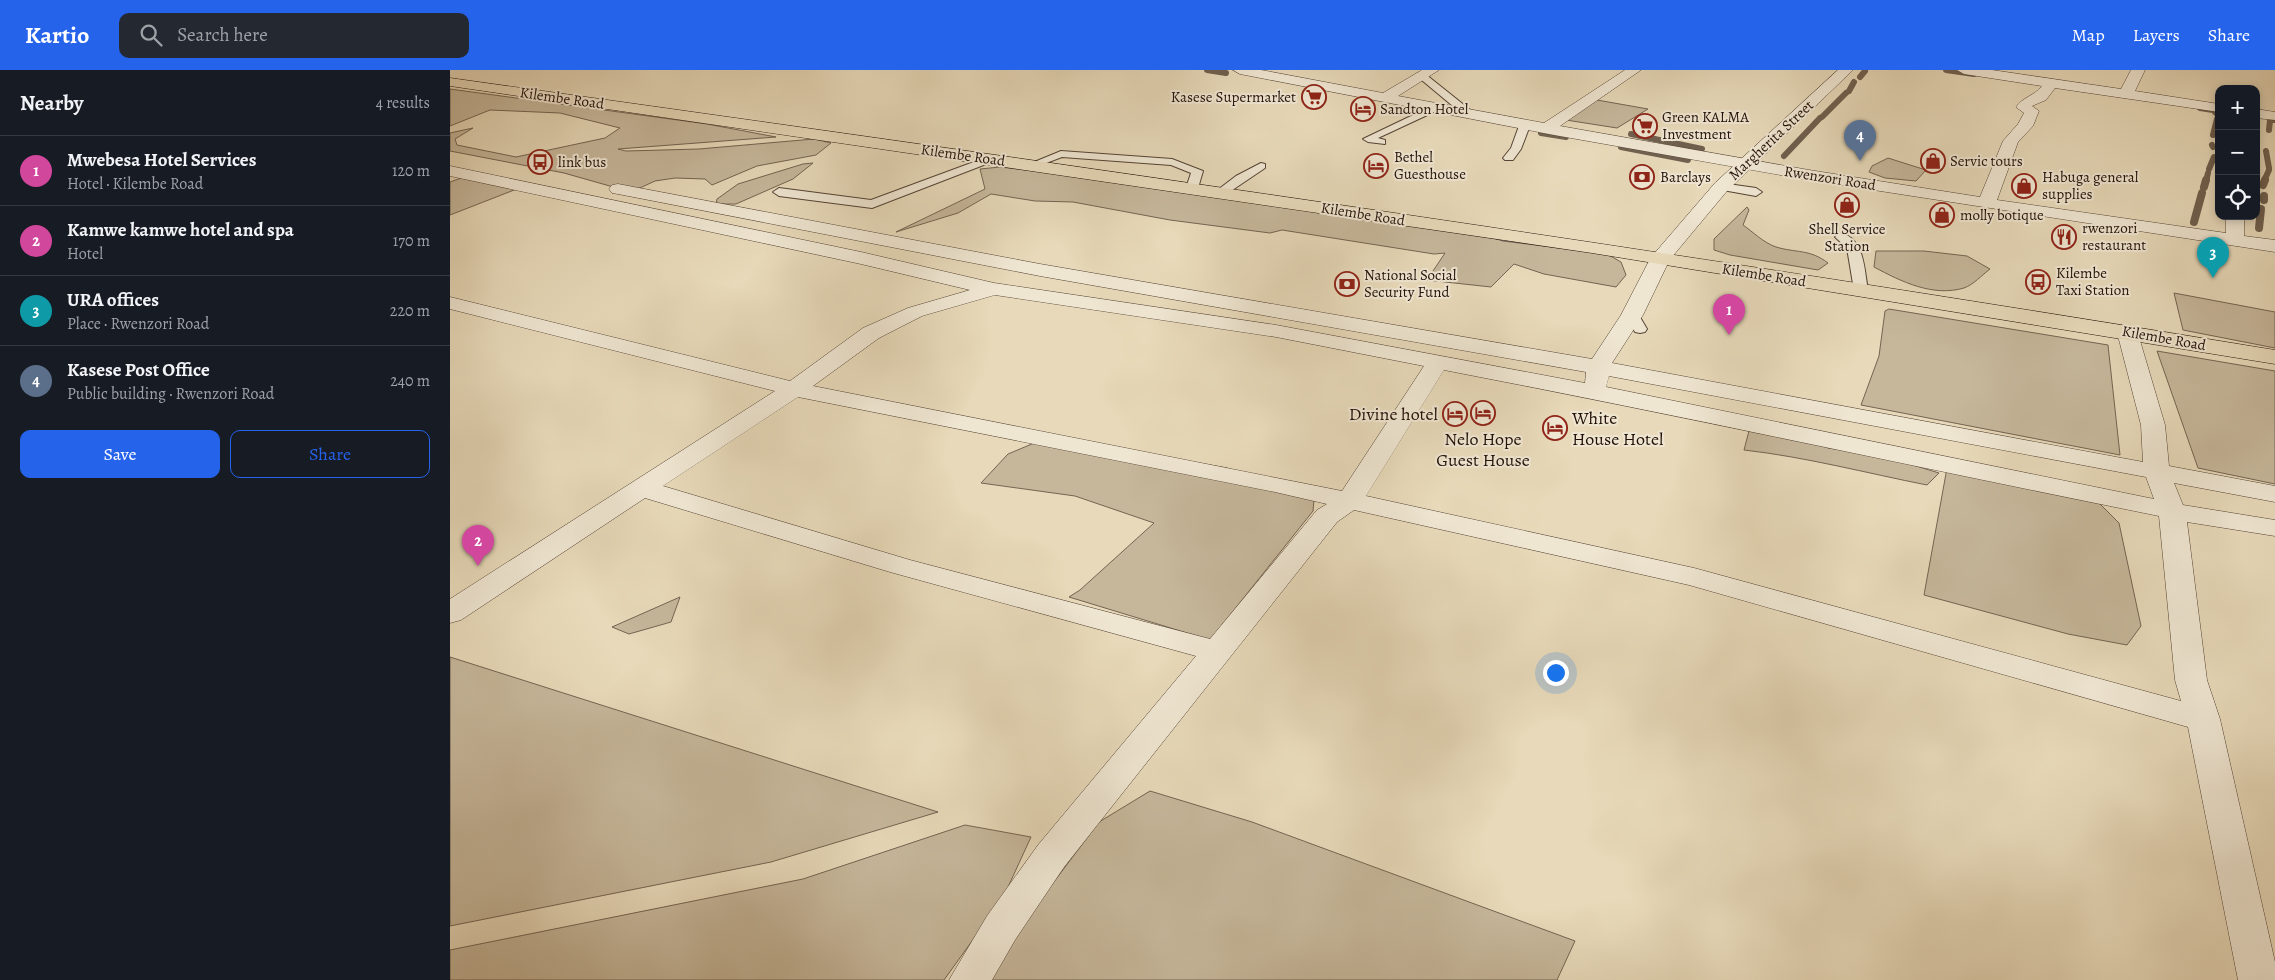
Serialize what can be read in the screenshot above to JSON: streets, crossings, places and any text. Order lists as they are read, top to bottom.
{
  "streets": {
    "main road": ["Kilembe Road"],
    "street": ["Margherita Street", "Rwenzori Road"]
  },
  "crossings": [
    ["Kilembe Road", "Margherita Street"],
    ["Margherita Street", "Rwenzori Road"]
  ],
  "places": {
    "supermarket": ["Kasese Supermarket", "Green KALMA Investment"],
    "hotel": [
      "Sandton Hotel",
      "Bethel Guesthouse",
      "Nelo Hope Guest House",
      "Divine hotel",
      "White House Hotel"
    ],
    "shop": [
      "Servic tours",
      "Habuga general supplies",
      "Shell Service Station",
      "molly botique"
    ],
    "bus stop": ["link bus", "Kilembe Taxi Station"],
    "bank": ["Barclays", "National Social Security Fund"],
    "restaurant": ["rwenzori restaurant"]
  },
  "page": {
    "header": "Kartio",
    "search": "Search here",
    "nav": ["Map", "Layers", "Share"],
    "heading": ["Nearby", "4 results"],
    "map_buttons": ["+", "−"],
    "pins": [
      "4",
      "3",
      "1",
      "2"
    ],
    "list": [
      {
        "mark": "1",
        "name": "Mwebesa Hotel Services",
        "note": "Hotel · Kilembe Road",
        "value": "120 m"
      },
      {
        "mark": "2",
        "name": "Kamwe kamwe hotel and spa",
        "note": "Hotel",
        "value": "170 m"
      },
      {
        "mark": "3",
        "name": "URA offices",
        "note": "Place · Rwenzori Road",
        "value": "220 m"
      },
      {
        "mark": "4",
        "name": "Kasese Post Office",
        "note": "Public building · Rwenzori Road",
        "value": "240 m"
      }
    ],
    "buttons": ["Save", "Share"]
  }
}
